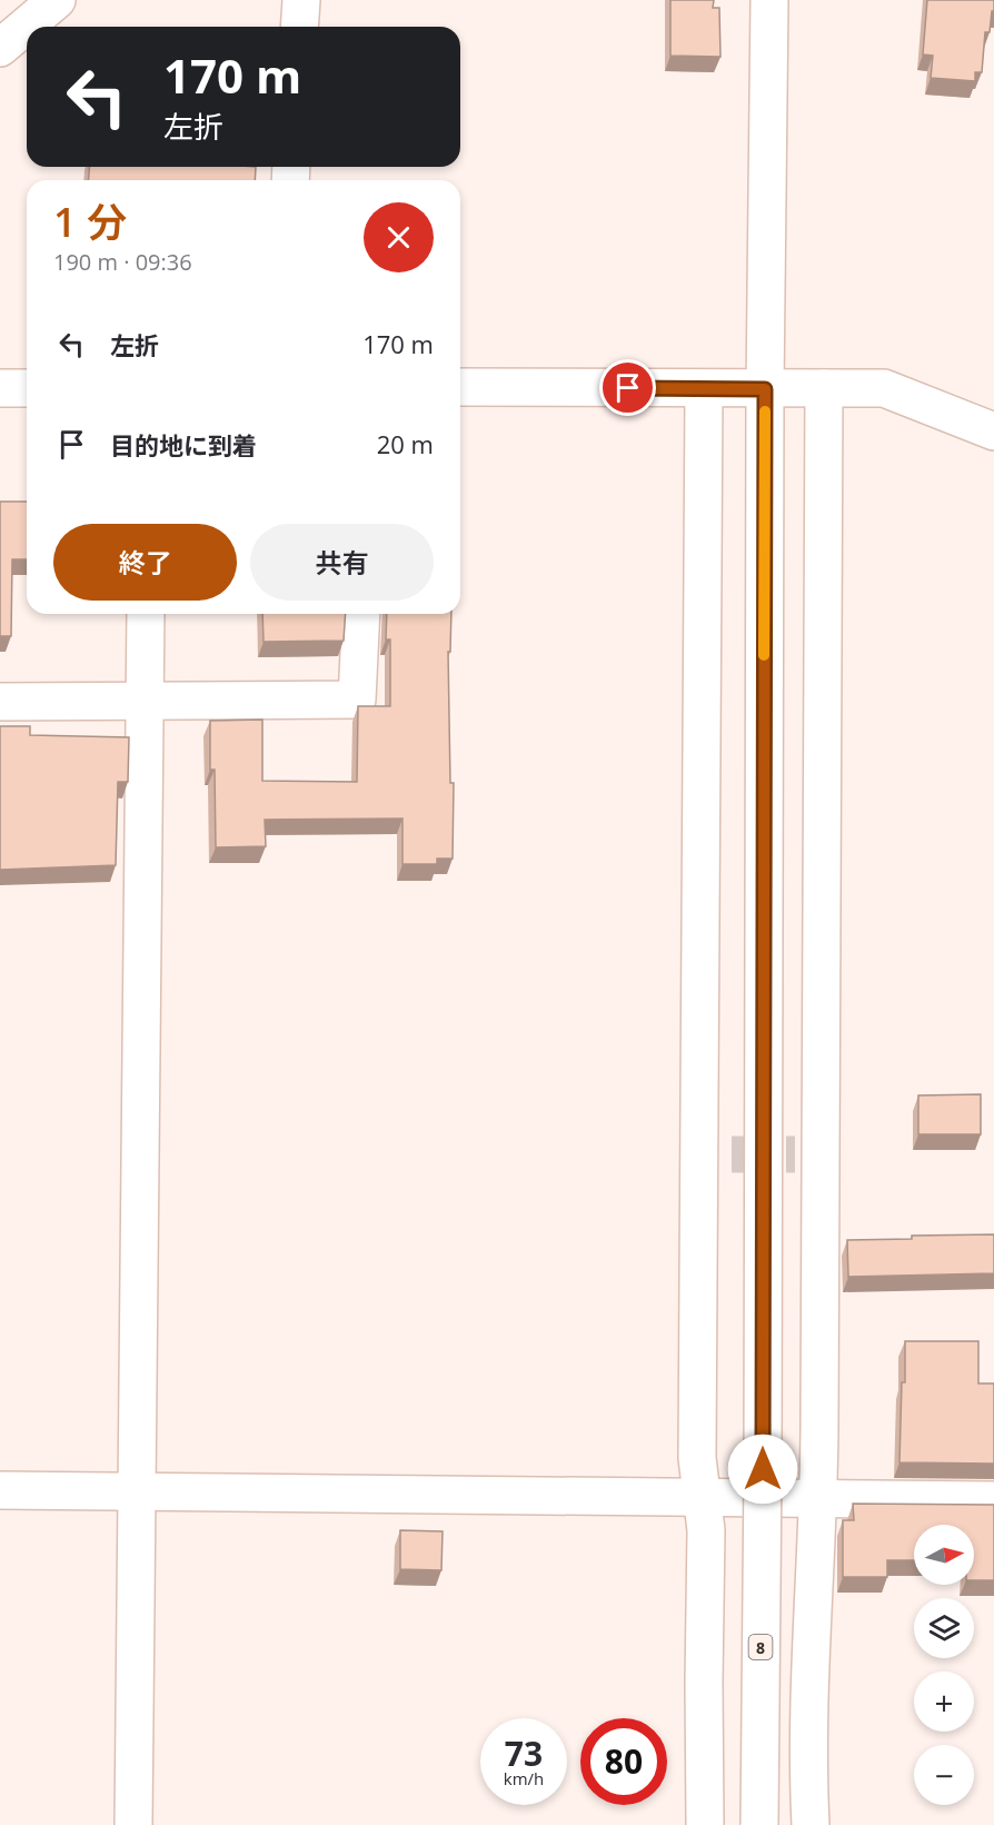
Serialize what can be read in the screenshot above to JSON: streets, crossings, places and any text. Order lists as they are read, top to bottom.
{
  "streets": {
    "main road": ["8"]
  },
  "north": "right",
  "page": {
    "turn": ["170 m", "左折"],
    "heading": ["1 分", "190 m · 09:36"],
    "list": [
      {
        "name": "左折",
        "value": "170 m"
      },
      {
        "name": "目的地に到着",
        "value": "20 m"
      }
    ],
    "buttons": ["終了", "共有"],
    "map_buttons": ["+", "−"],
    "speed": "73 km/h",
    "limit": "80"
  }
}
